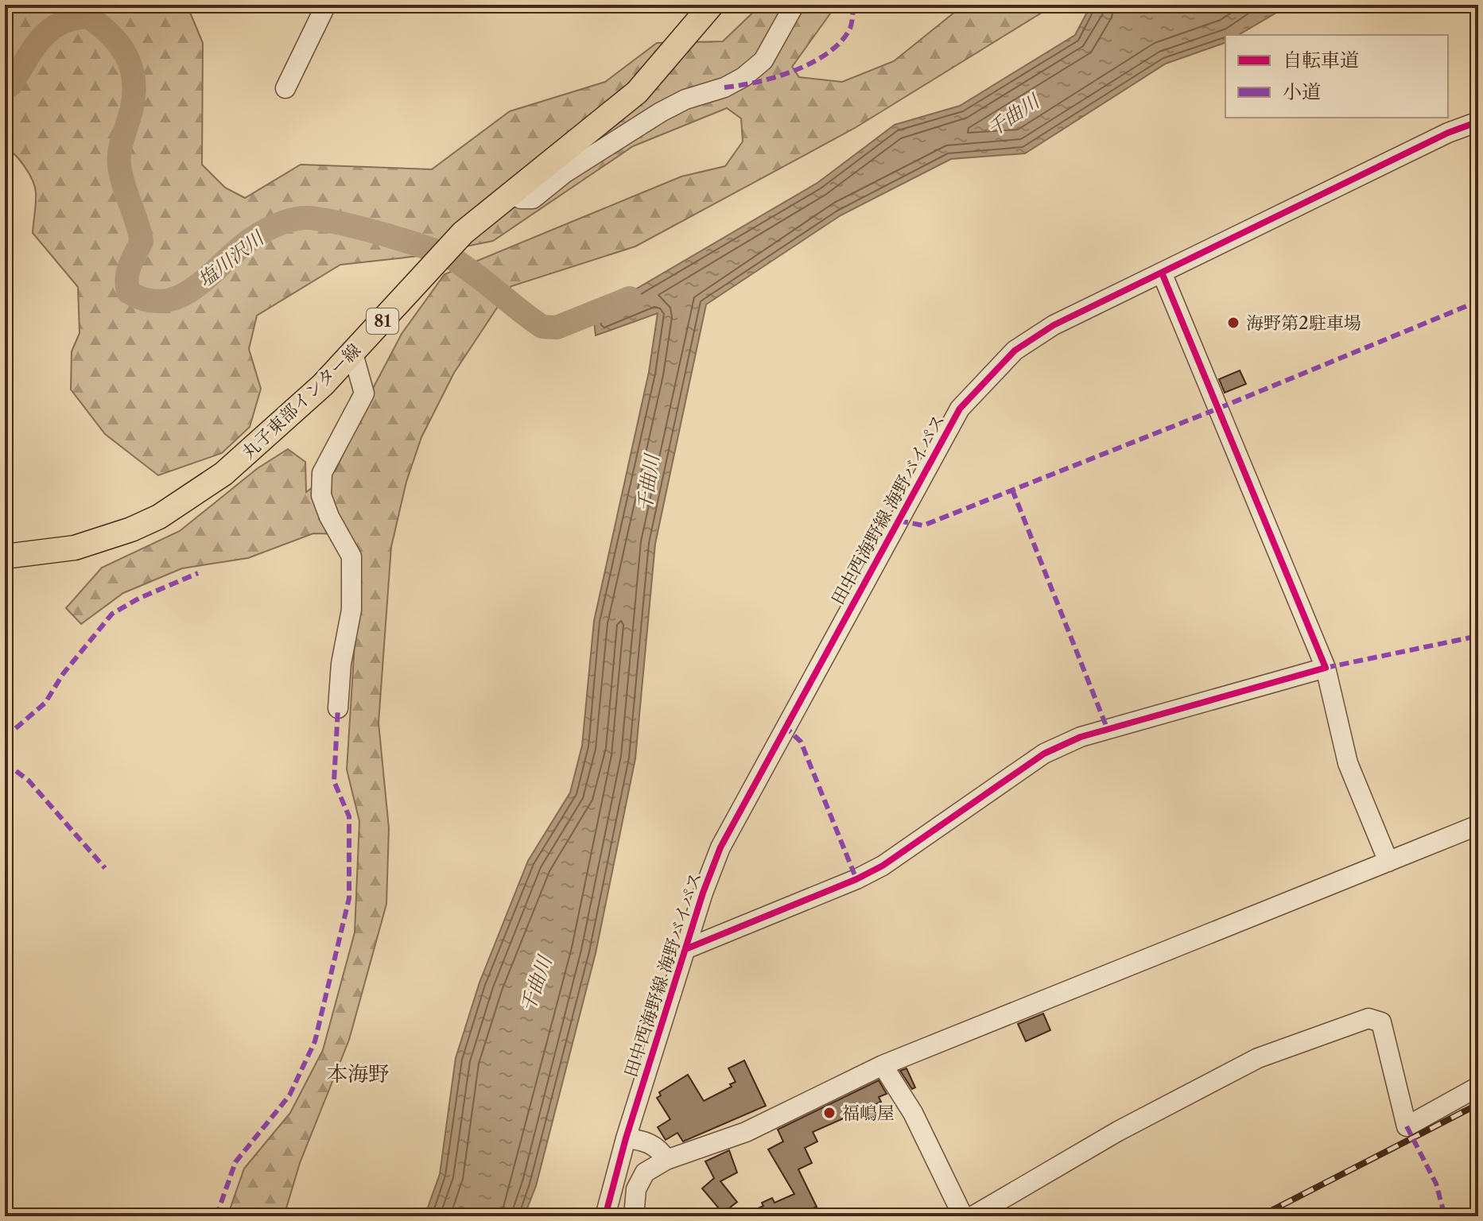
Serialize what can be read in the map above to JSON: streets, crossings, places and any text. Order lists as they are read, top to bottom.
{
  "streets": {
    "main road": ["81", "丸子東部インター線"],
    "street": ["田中西海野線 海野バイパス"]
  },
  "districts": ["本海野"],
  "water": ["千曲川", "塩川沢川"],
  "places": ["海野第2駐車場", "福嶋屋"],
  "legend": ["自転車道", "小道"]
}
